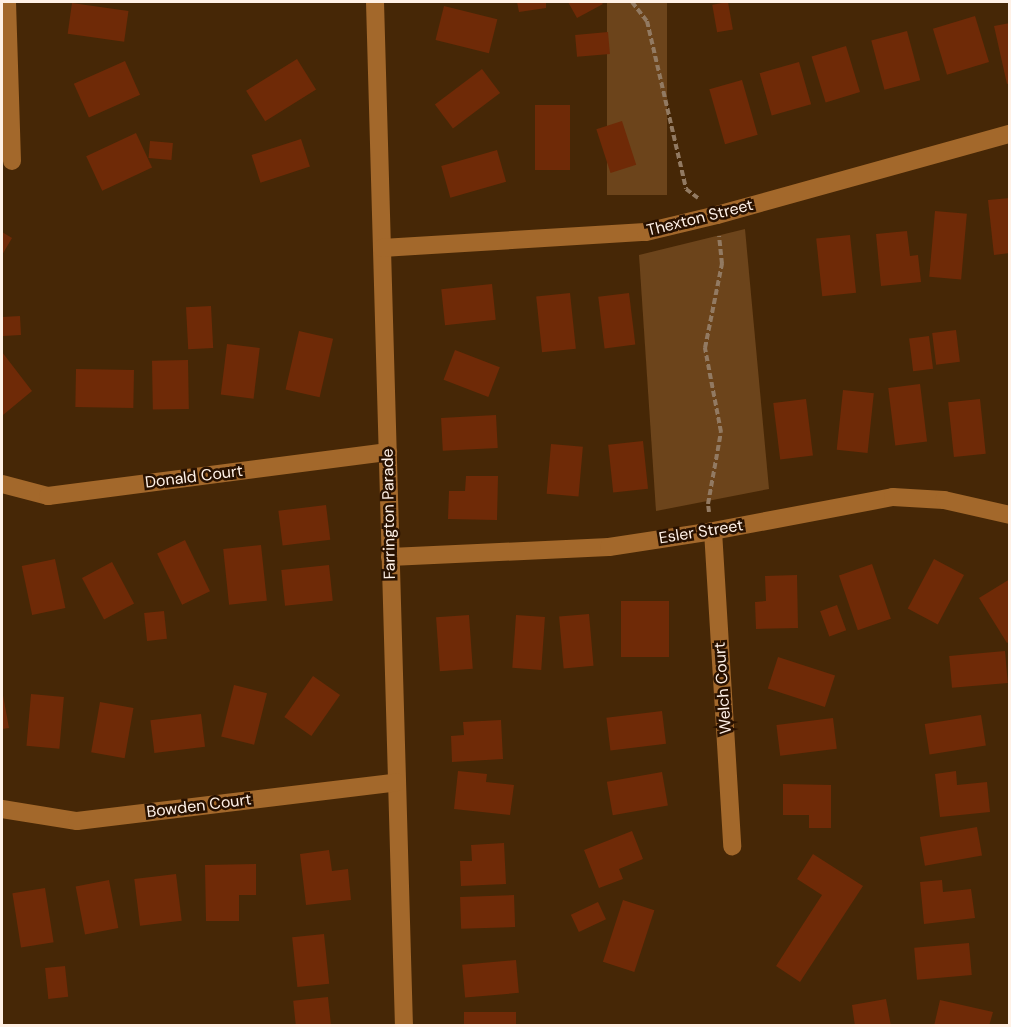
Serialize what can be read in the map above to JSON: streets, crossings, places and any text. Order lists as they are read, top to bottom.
{
  "streets": {
    "street": [
      "Thexton Street",
      "Donald Court",
      "Farrington Parade",
      "Esler Street",
      "Welch Court",
      "Bowden Court"
    ]
  },
  "crossings": [
    ["Thexton Street", "Farrington Parade"],
    ["Donald Court", "Farrington Parade"],
    ["Farrington Parade", "Esler Street"],
    ["Farrington Parade", "Bowden Court"],
    ["Esler Street", "Welch Court"]
  ]
}
